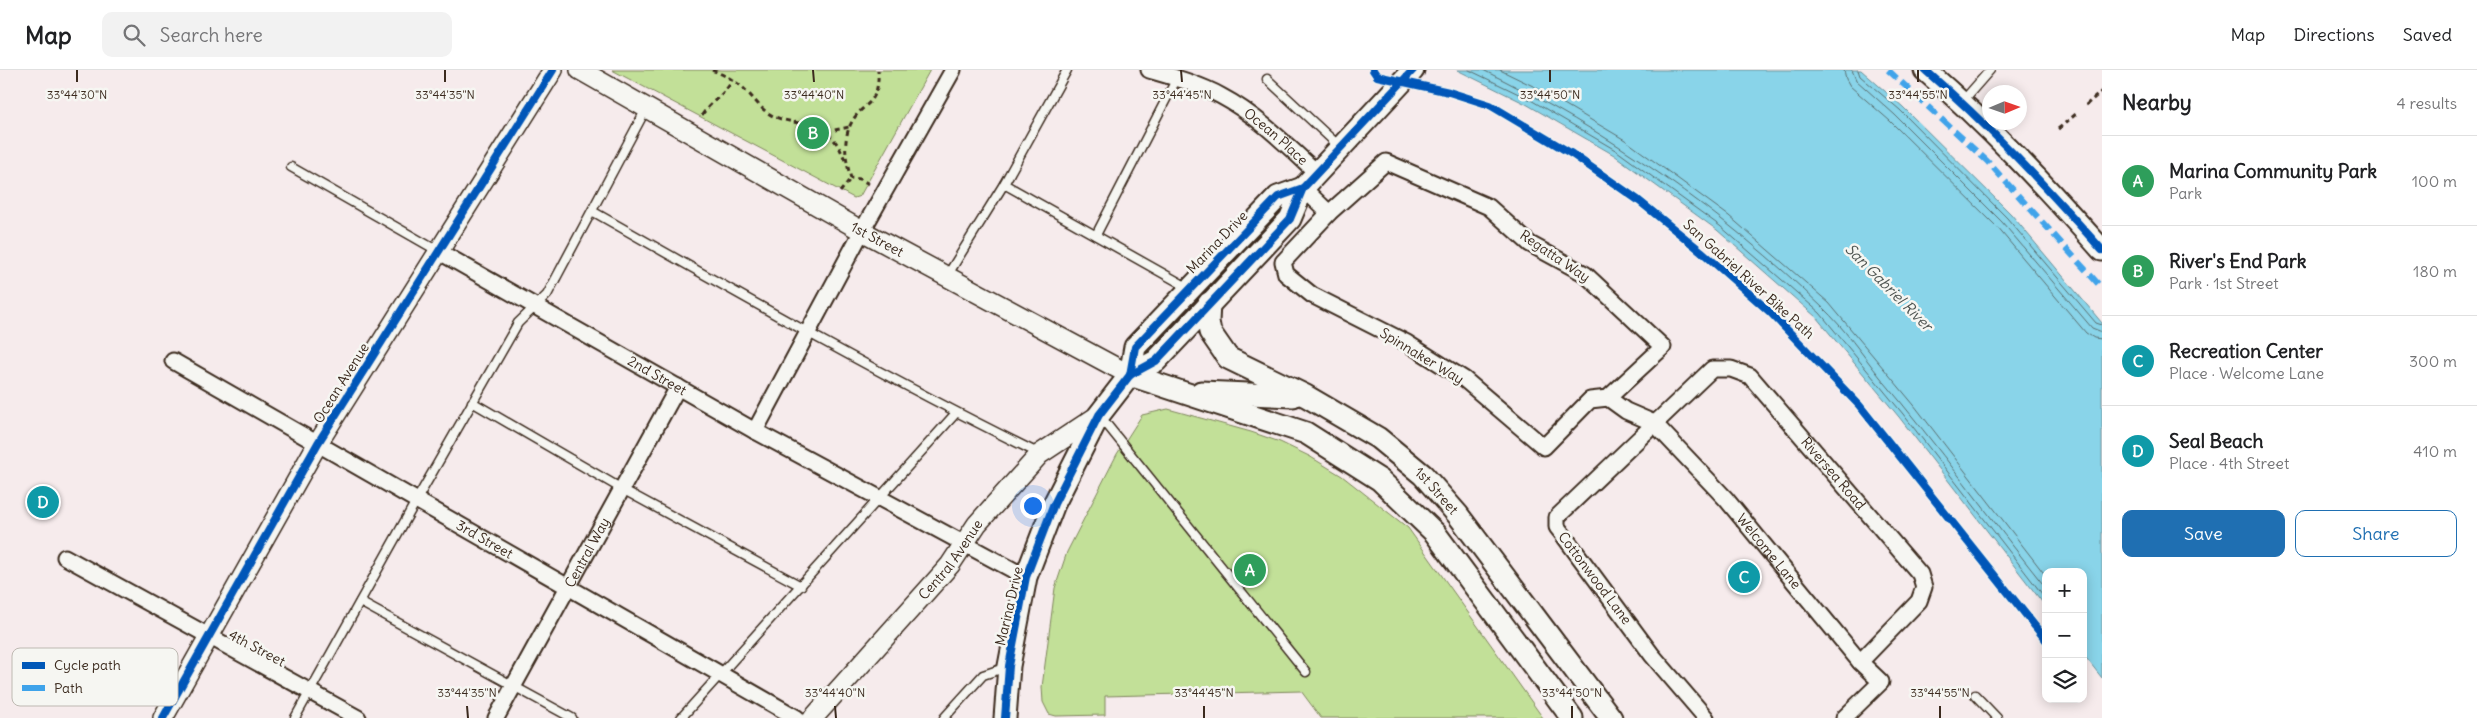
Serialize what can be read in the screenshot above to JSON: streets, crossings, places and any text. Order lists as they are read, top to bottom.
{
  "streets": {
    "main road": ["1st Street", "Marina Drive"],
    "street": [
      "Ocean Place",
      "Regatta Way",
      "Spinnaker Way",
      "2nd Street",
      "Ocean Avenue",
      "Riversea Road",
      "3rd Street",
      "Welcome Lane",
      "Central Way",
      "Central Avenue",
      "Cottonwood Lane",
      "4th Street"
    ],
    "cycle path": ["San Gabriel River Bike Path"]
  },
  "crossings": [
    ["Ocean Place", "Marina Drive"],
    ["1st Street", "Marina Drive"],
    ["Marina Drive", "2nd Street"],
    ["Marina Drive", "Central Avenue"],
    ["Regatta Way", "Spinnaker Way"],
    ["2nd Street", "Ocean Avenue"],
    ["2nd Street", "Central Way"],
    ["2nd Street", "Central Avenue"],
    ["Ocean Avenue", "3rd Street"],
    ["Ocean Avenue", "4th Street"],
    ["Riversea Road", "Welcome Lane"],
    ["Riversea Road", "Cottonwood Lane"],
    ["3rd Street", "Central Way"],
    ["Welcome Lane", "Cottonwood Lane"]
  ],
  "water": ["San Gabriel River"],
  "legend": ["Cycle path", "Path"],
  "north": "right",
  "page": {
    "header": "Map",
    "search": "Search here",
    "nav": ["Map", "Directions", "Saved"],
    "heading": ["Nearby", "4 results"],
    "pins": [
      "B",
      "D",
      "A",
      "C"
    ],
    "list": [
      {
        "mark": "A",
        "name": "Marina Community Park",
        "note": "Park",
        "value": "100 m"
      },
      {
        "mark": "B",
        "name": "River's End Park",
        "note": "Park · 1st Street",
        "value": "180 m"
      },
      {
        "mark": "C",
        "name": "Recreation Center",
        "note": "Place · Welcome Lane",
        "value": "300 m"
      },
      {
        "mark": "D",
        "name": "Seal Beach",
        "note": "Place · 4th Street",
        "value": "410 m"
      }
    ],
    "buttons": ["Save", "Share"],
    "map_buttons": ["+", "−"]
  },
  "coordinates": [
    "33°44'30\"N",
    "33°44'35\"N",
    "33°44'40\"N",
    "33°44'45\"N",
    "33°44'50\"N",
    "33°44'55\"N"
  ]
}
